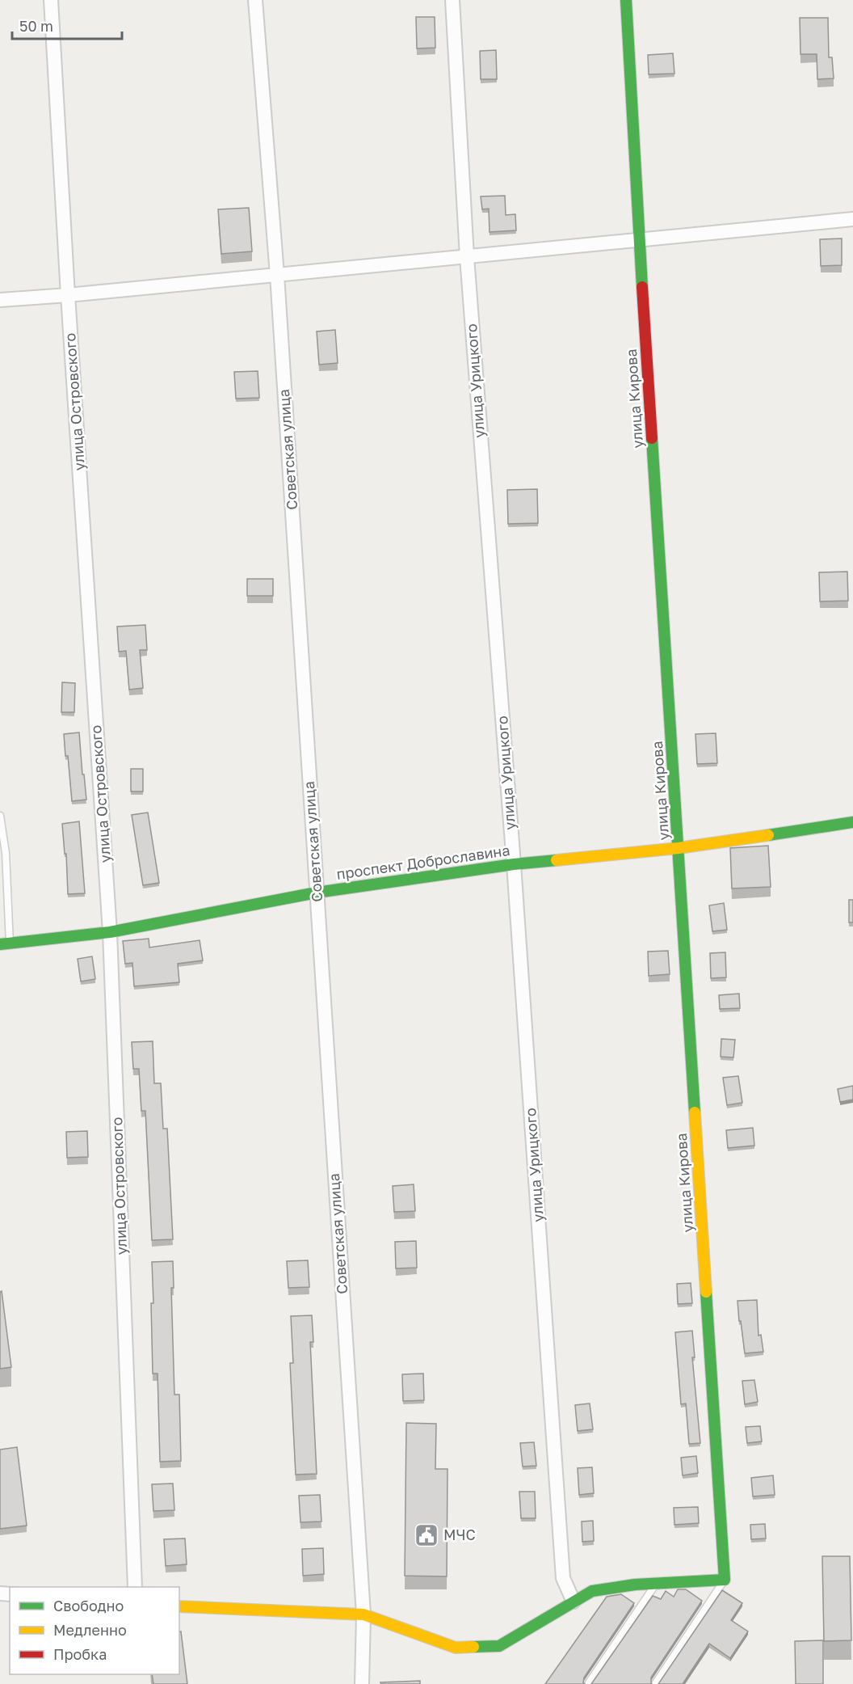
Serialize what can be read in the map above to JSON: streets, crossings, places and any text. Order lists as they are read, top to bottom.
{
  "streets": {
    "street": [
      "улица Урицкого",
      "улица Кирова",
      "улица Островского",
      "Советская улица",
      "проспект Доброславина"
    ]
  },
  "crossings": [
    ["улица Урицкого", "проспект Доброславина"],
    ["улица Кирова", "проспект Доброславина"],
    ["улица Островского", "проспект Доброславина"],
    ["Советская улица", "проспект Доброславина"]
  ],
  "places": {
    "public building": ["МЧС"]
  },
  "legend": ["Свободно", "Медленно", "Пробка"],
  "scale_bar": "50 m"
}
